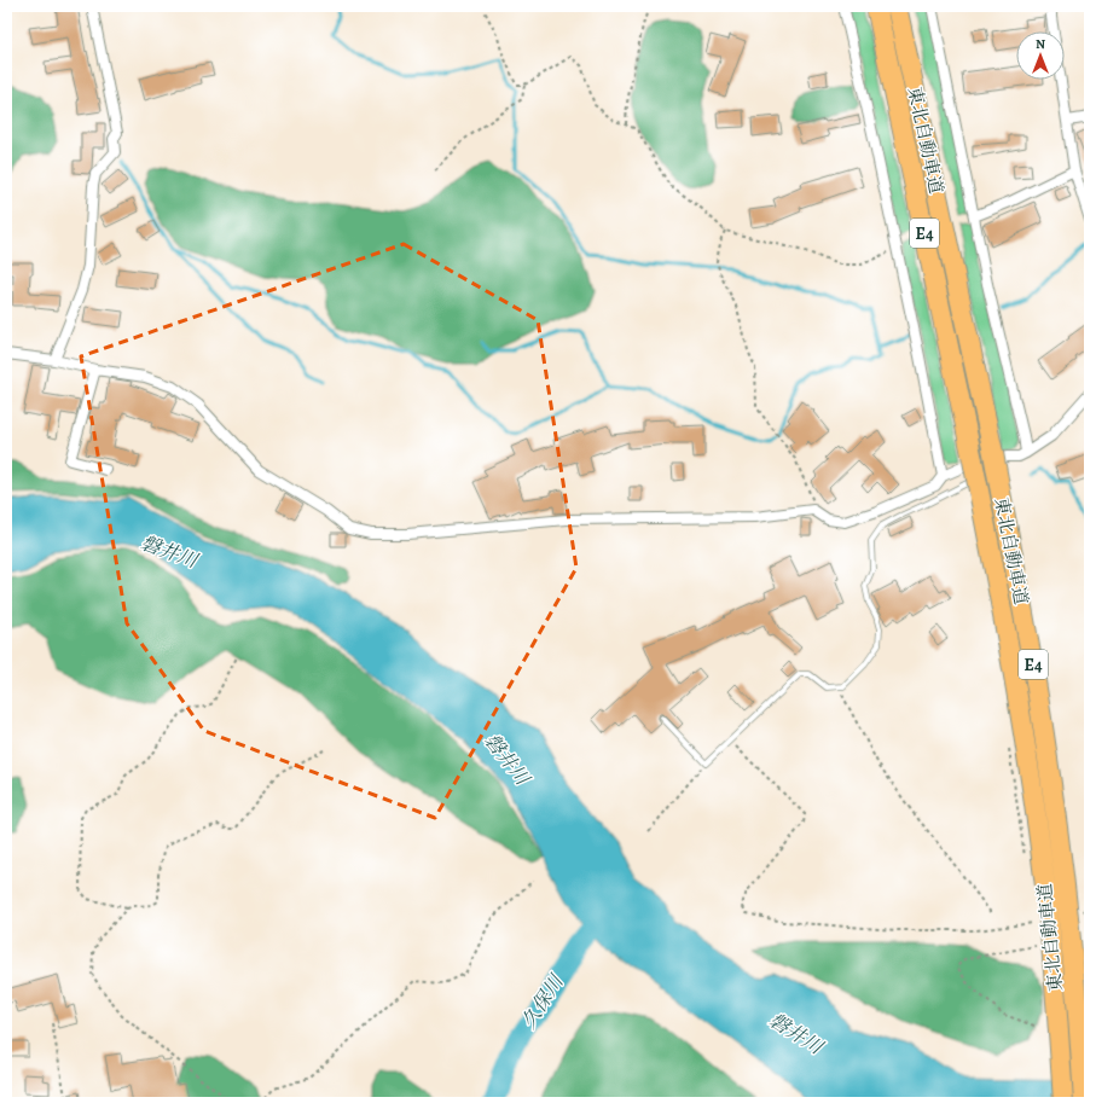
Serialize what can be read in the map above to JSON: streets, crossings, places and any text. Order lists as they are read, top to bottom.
{
  "streets": {
    "highway": ["東北自動車道", "E4"]
  },
  "water": ["磐井川", "久保川"],
  "north": "top"
}
